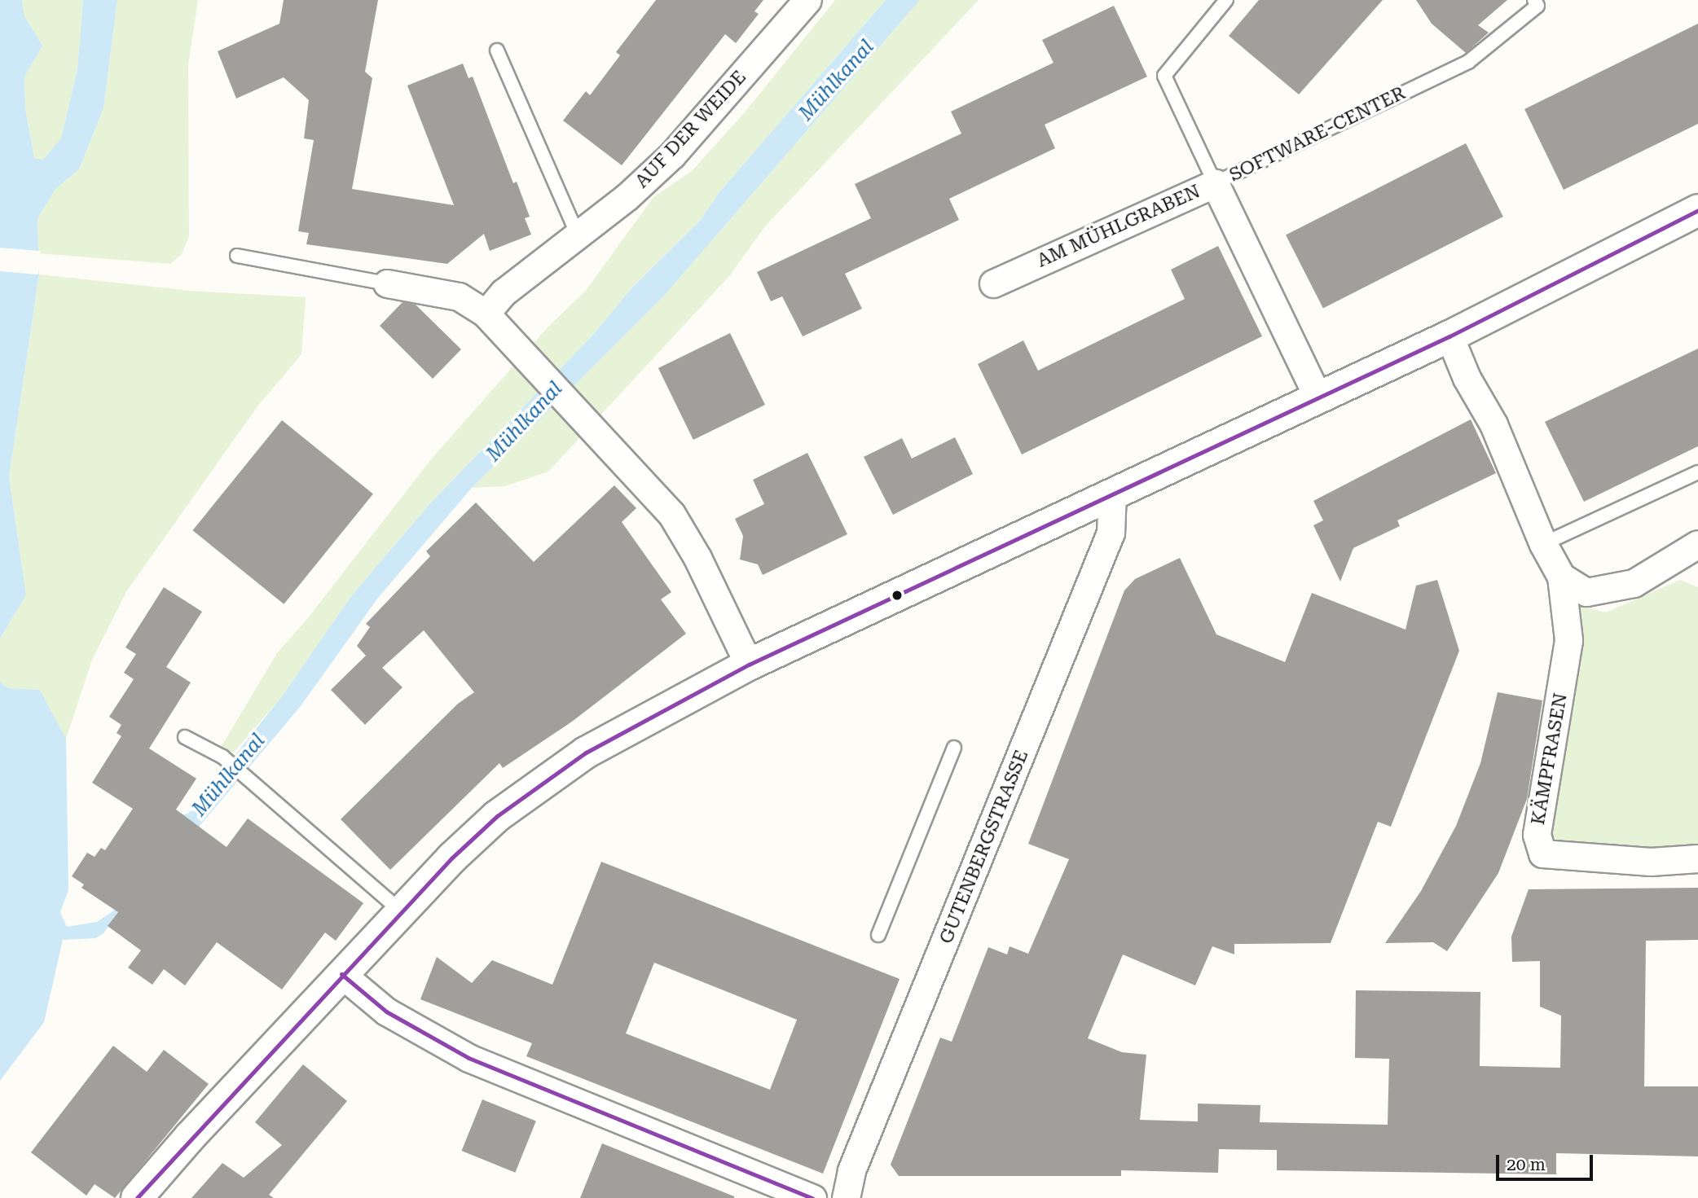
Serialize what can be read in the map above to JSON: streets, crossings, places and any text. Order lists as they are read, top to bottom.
{
  "streets": {
    "street": [
      "AUF DER WEIDE",
      "AM MÜHLGRABEN",
      "KÄMPFRASEN",
      "GUTENBERGSTRASSE"
    ],
    "lane": ["SOFTWARE-CENTER"]
  },
  "crossings": [
    ["SOFTWARE-CENTER", "AM MÜHLGRABEN"]
  ],
  "water": ["Mühlkanal"],
  "scale_bar": "20 m"
}
